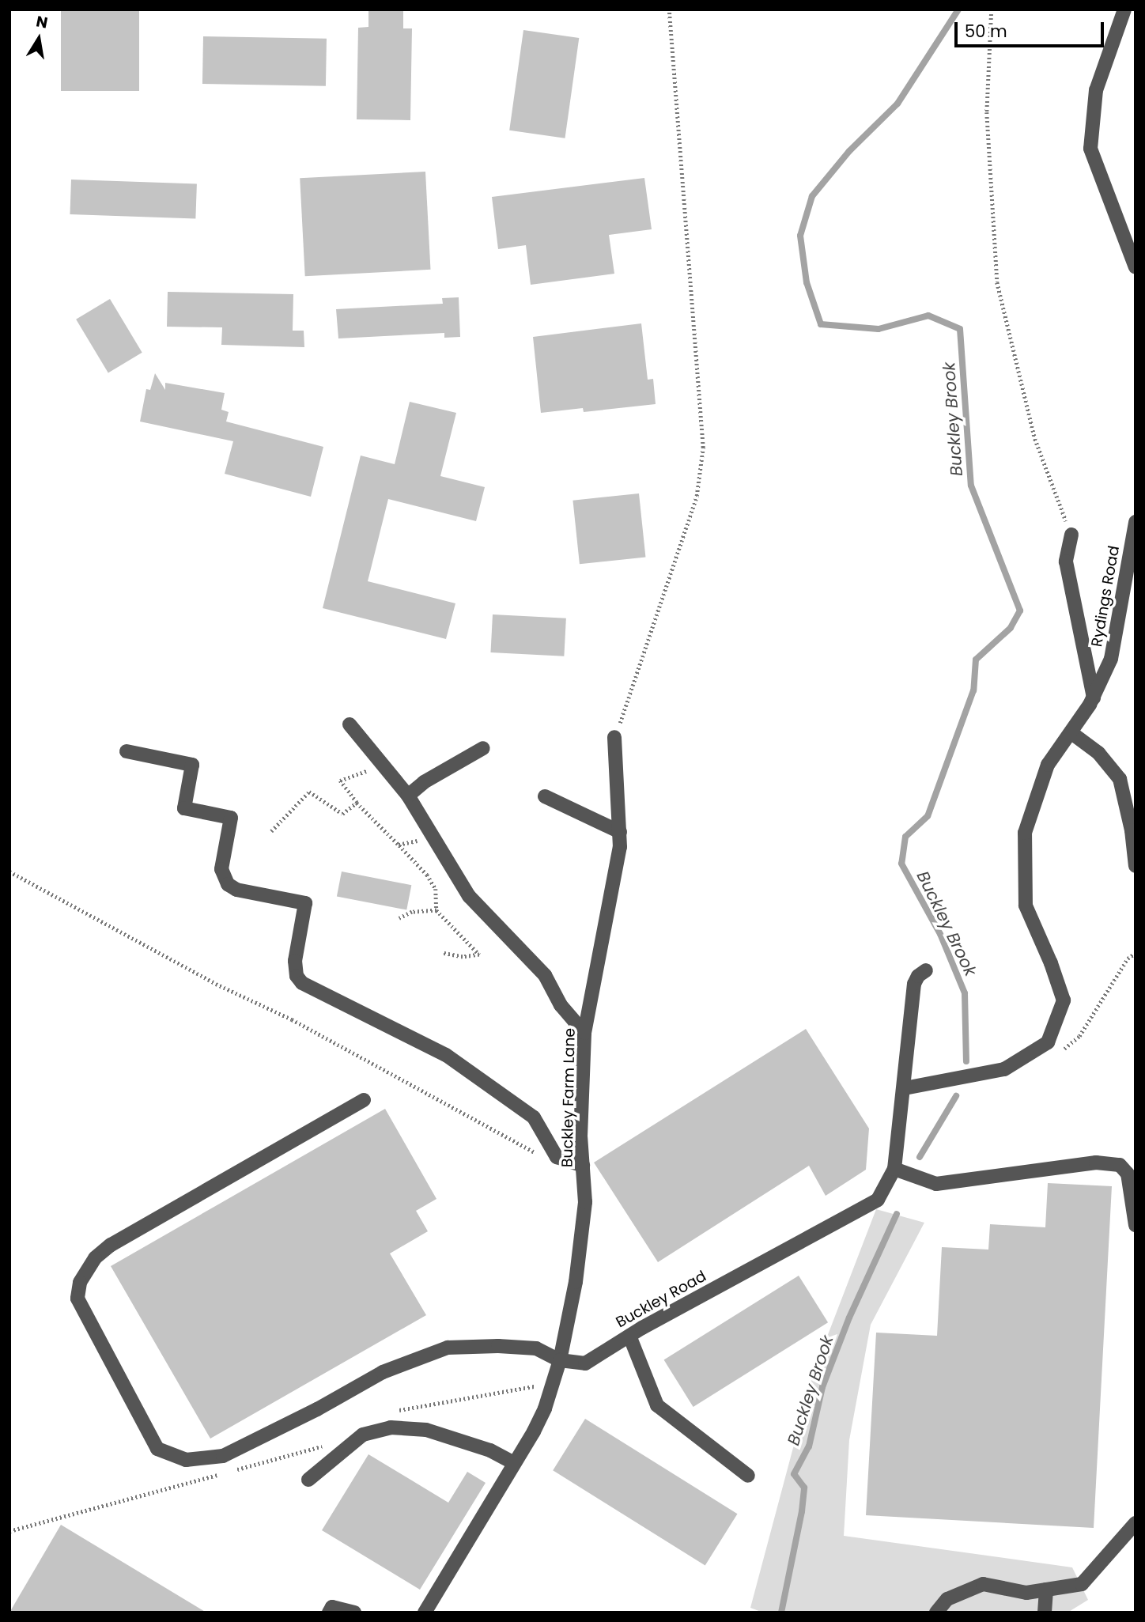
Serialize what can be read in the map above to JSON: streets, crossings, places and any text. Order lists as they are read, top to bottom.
{
  "streets": {
    "street": ["Rydings Road", "Buckley Farm Lane", "Buckley Road"]
  },
  "crossings": [
    ["Rydings Road", "Buckley Road"],
    ["Buckley Farm Lane", "Buckley Road"]
  ],
  "water": ["Buckley Brook"],
  "scale_bar": "50 m",
  "north": "top"
}
